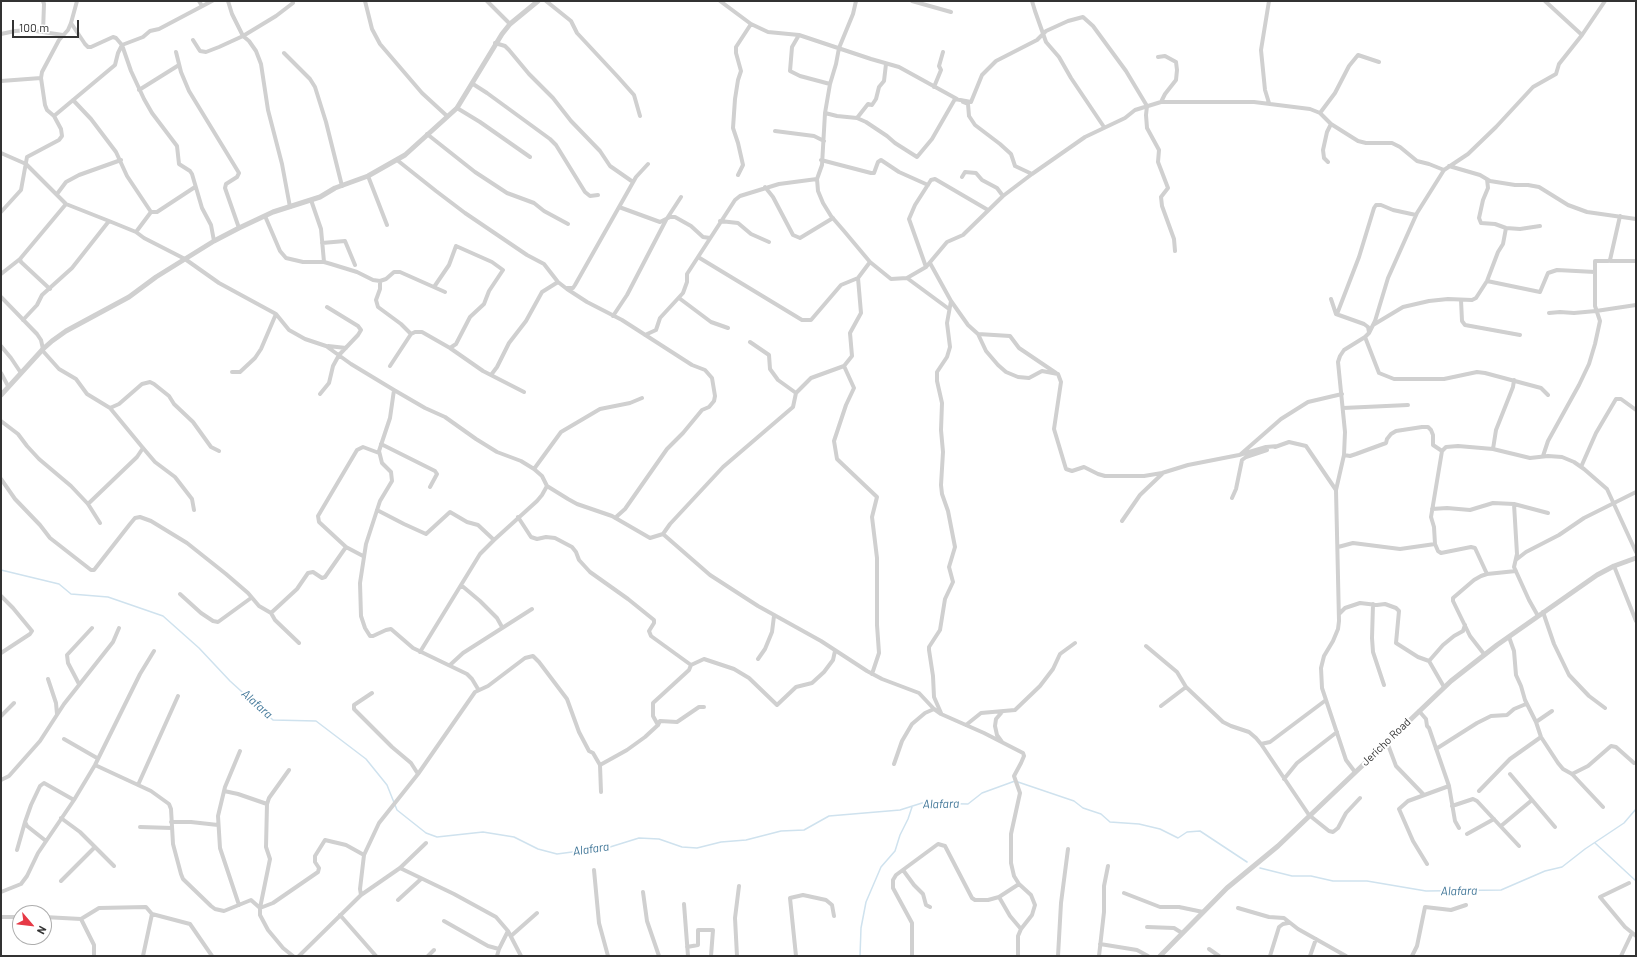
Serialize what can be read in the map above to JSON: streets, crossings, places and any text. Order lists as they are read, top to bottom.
{
  "streets": {
    "street": ["Jericho Road"]
  },
  "water": ["Alafara"],
  "scale_bar": "100 m",
  "north": "bottom right"
}
